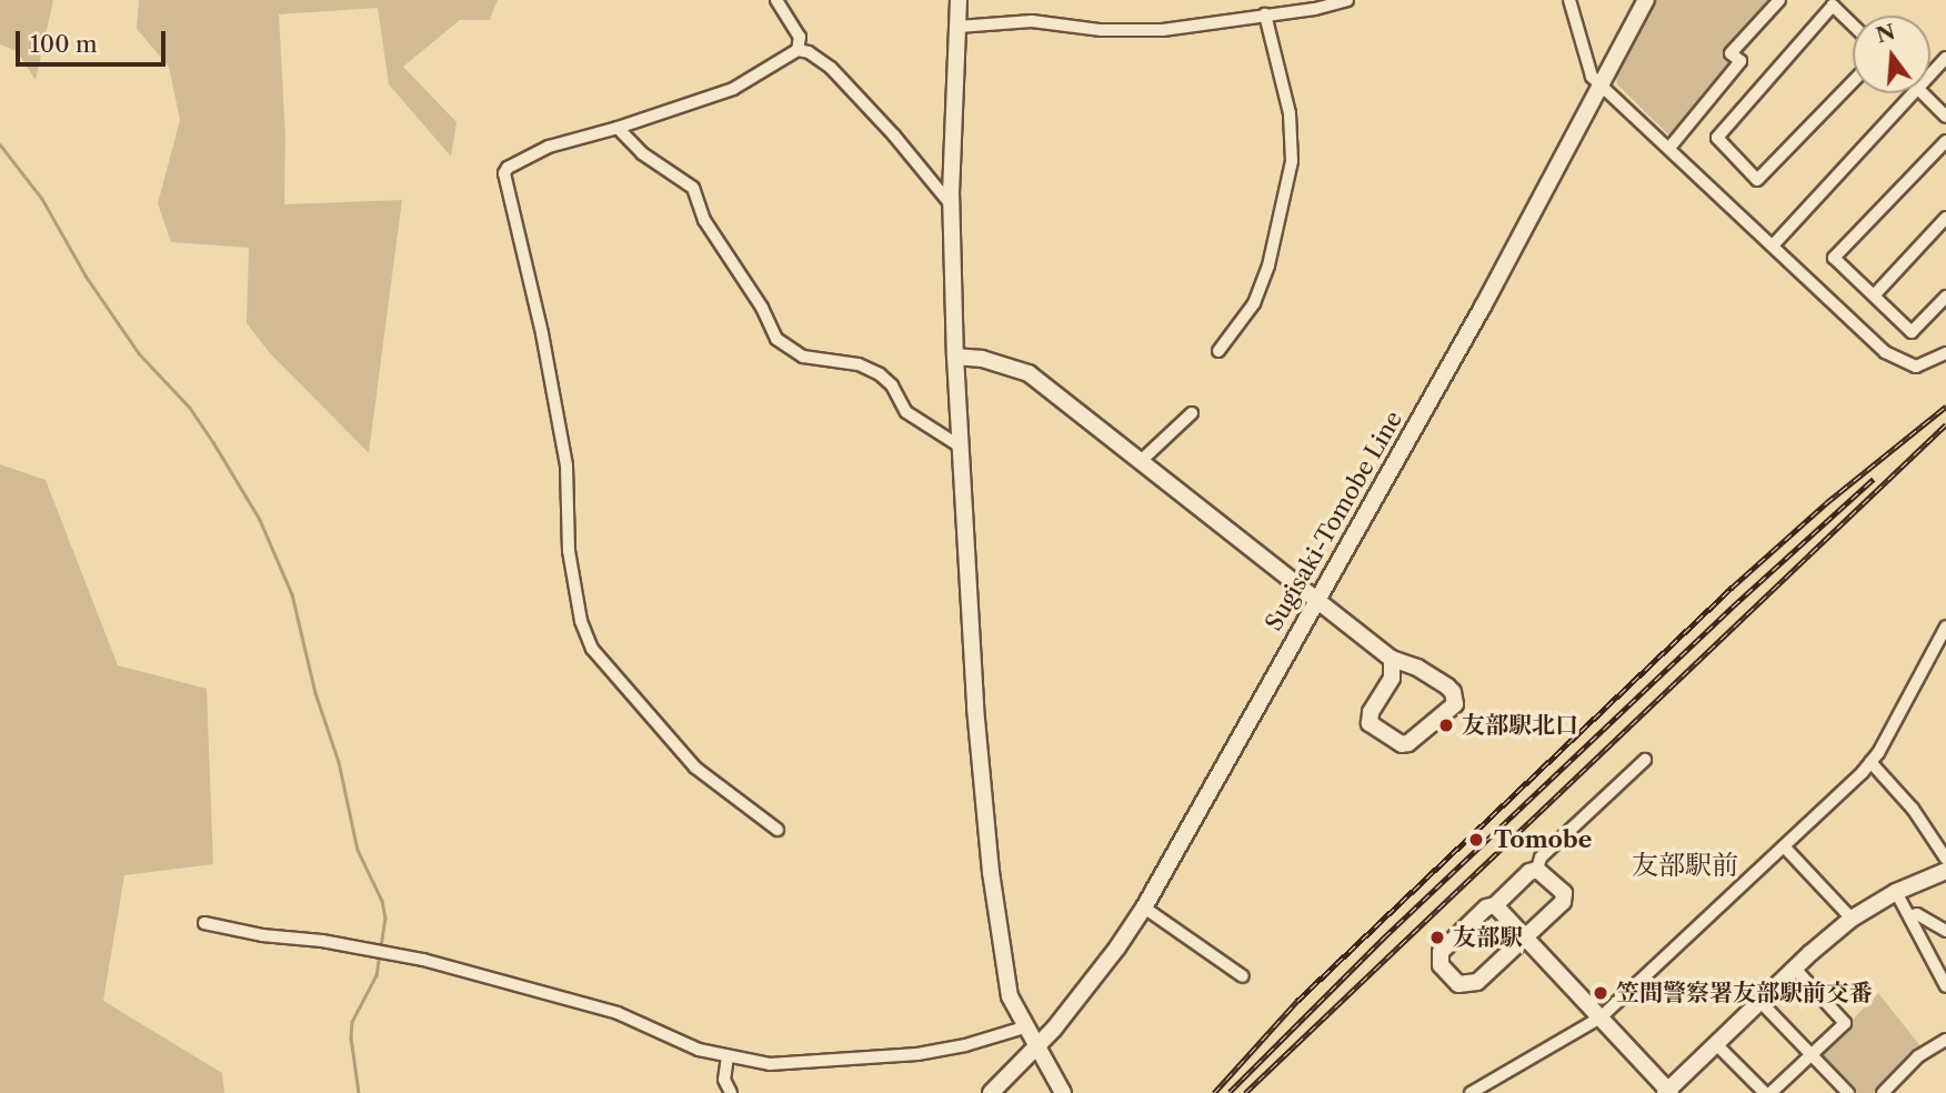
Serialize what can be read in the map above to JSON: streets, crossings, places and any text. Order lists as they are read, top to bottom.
{
  "streets": {
    "street": ["Sugisaki-Tomobe Line"]
  },
  "districts": ["友部駅前"],
  "places": [
    "友部駅北口",
    "Tomobe",
    "友部駅",
    "笠間警察署友部駅前交番"
  ],
  "scale_bar": "100 m",
  "north": "top"
}
